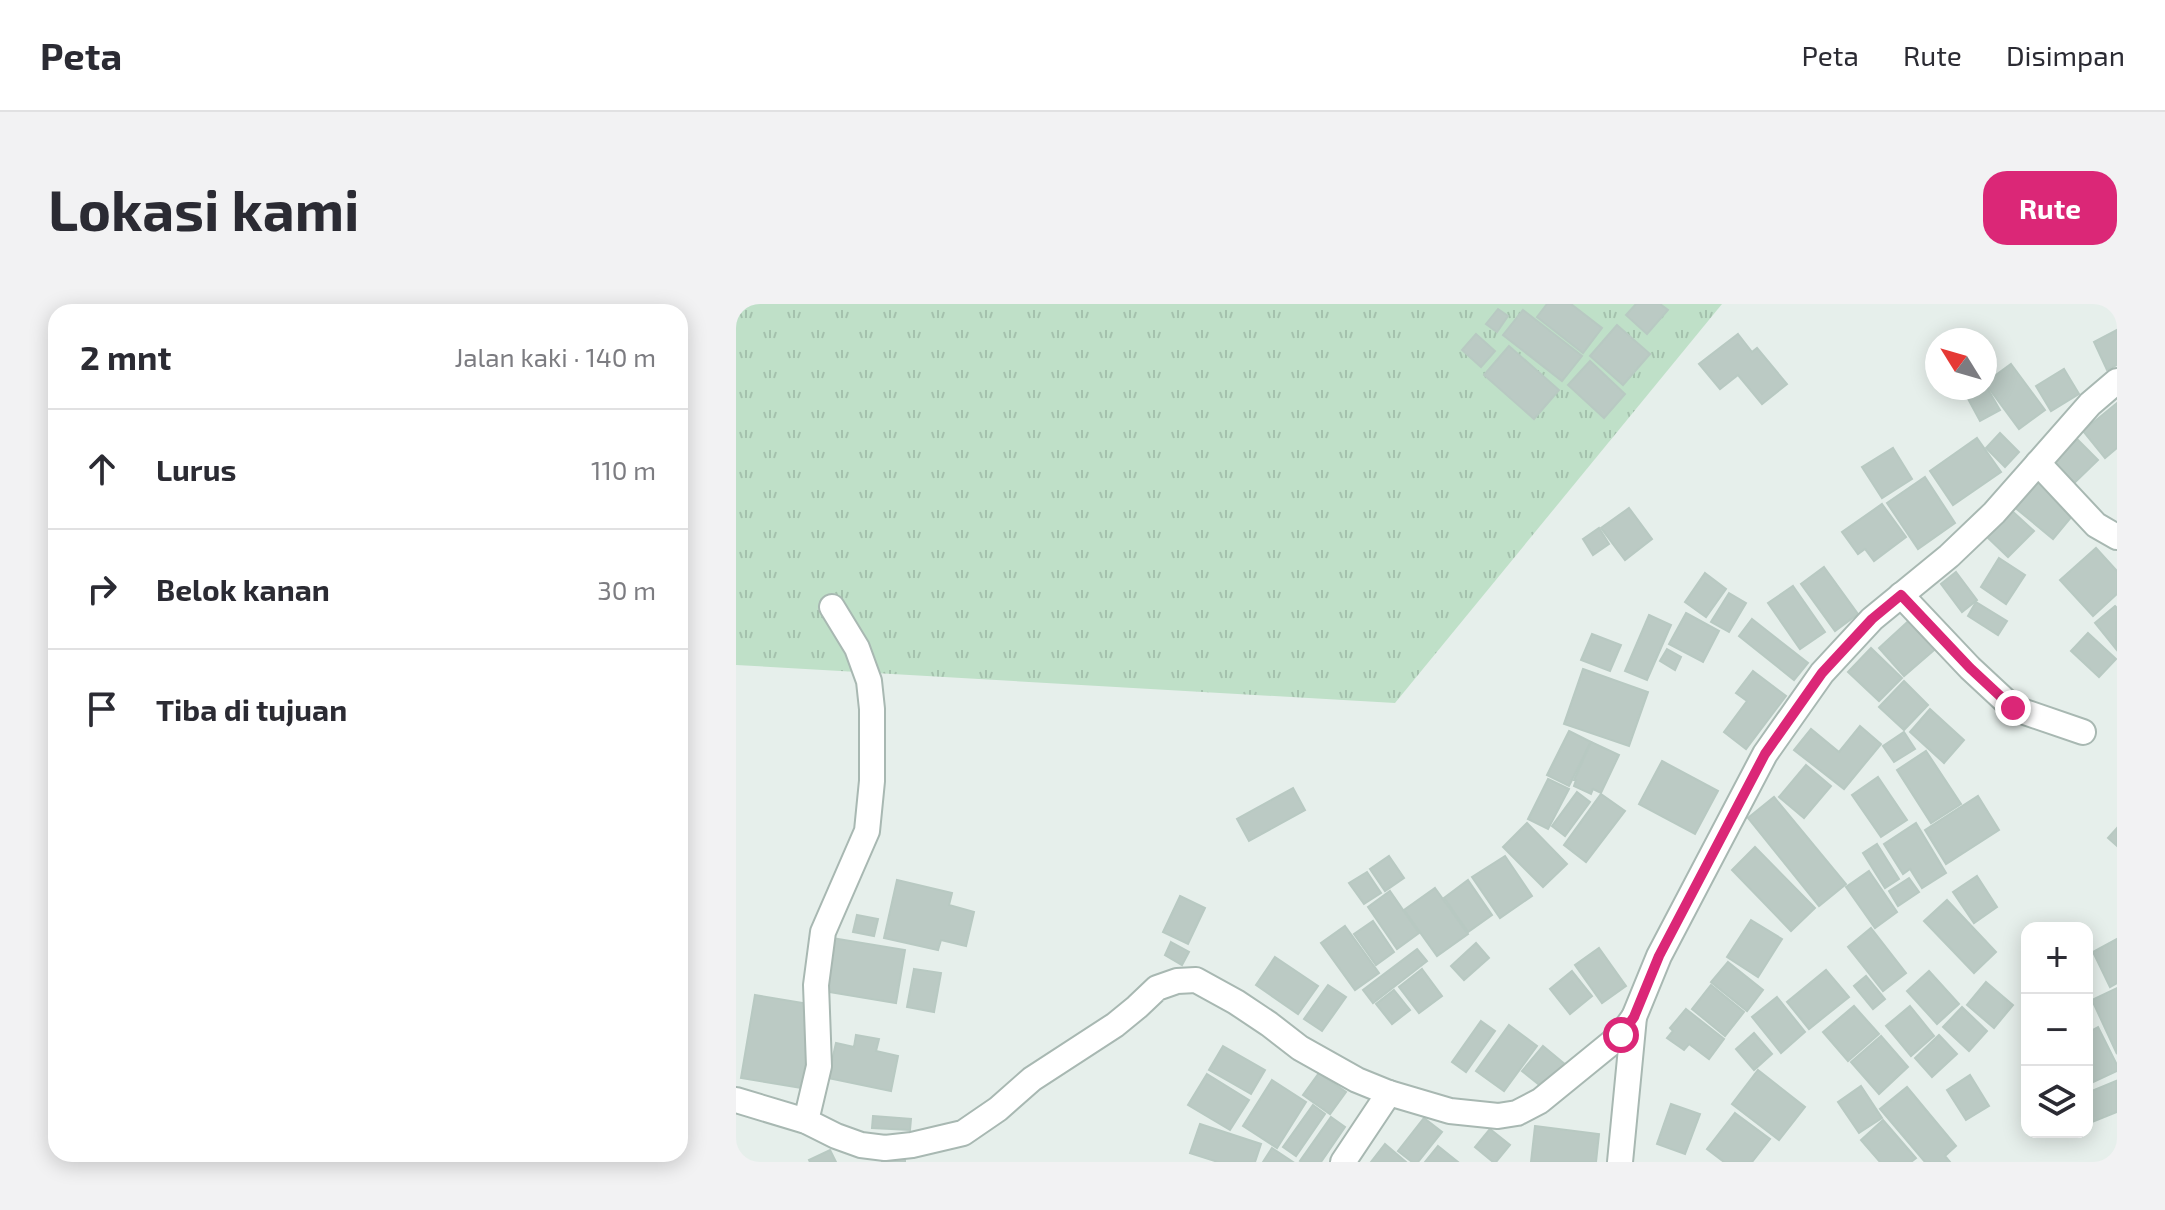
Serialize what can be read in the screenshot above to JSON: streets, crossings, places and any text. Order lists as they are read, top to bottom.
{
  "north": "top left",
  "page": {
    "header": "Peta",
    "nav": ["Peta", "Rute", "Disimpan"],
    "buttons": "Rute",
    "title": "Lokasi kami",
    "heading": ["2 mnt", "Jalan kaki · 140 m"],
    "list": [
      ["Lurus", "110 m"],
      ["Belok kanan", "30 m"],
      "Tiba di tujuan"
    ],
    "map_buttons": ["+", "−"]
  }
}
